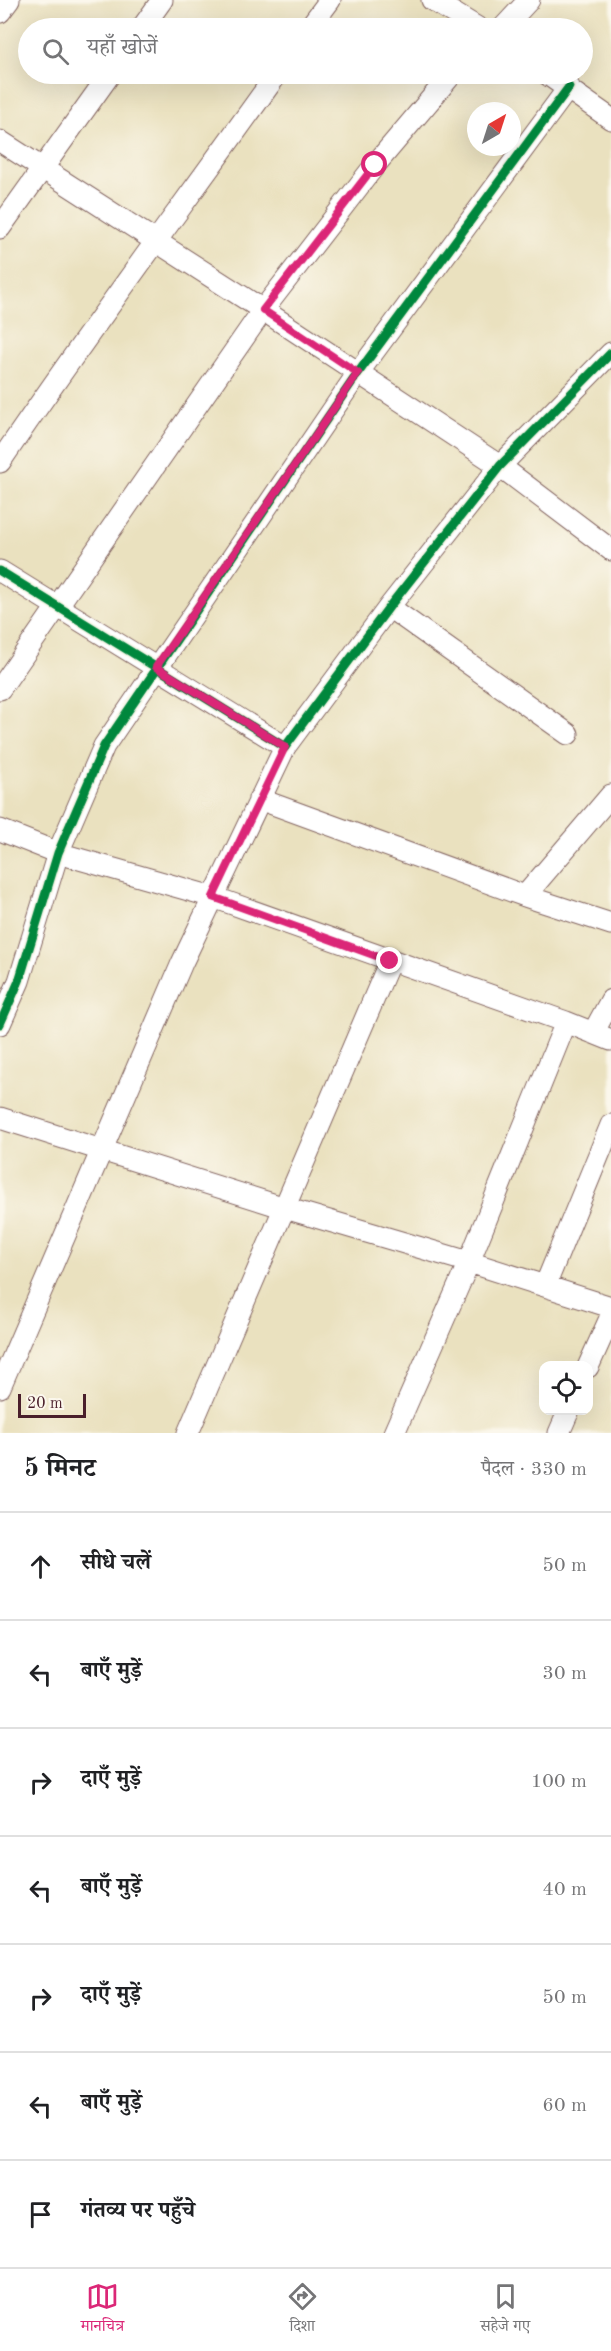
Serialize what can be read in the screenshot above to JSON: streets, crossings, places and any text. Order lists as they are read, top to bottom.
{
  "scale_bar": "20 m",
  "north": "top right",
  "page": {
    "search": "यहाँ खोजें",
    "scale": "20 m",
    "heading": ["5 मिनट", "पैदल · 330 m"],
    "list": [
      ["सीधे चलें", "50 m"],
      ["बाएँ मुड़ें", "30 m"],
      ["दाएँ मुड़ें", "100 m"],
      ["बाएँ मुड़ें", "40 m"],
      ["दाएँ मुड़ें", "50 m"],
      ["बाएँ मुड़ें", "60 m"],
      "गंतव्य पर पहुँचे"
    ],
    "nav": ["मानचित्र", "दिशा", "सहेजे गए"]
  }
}
